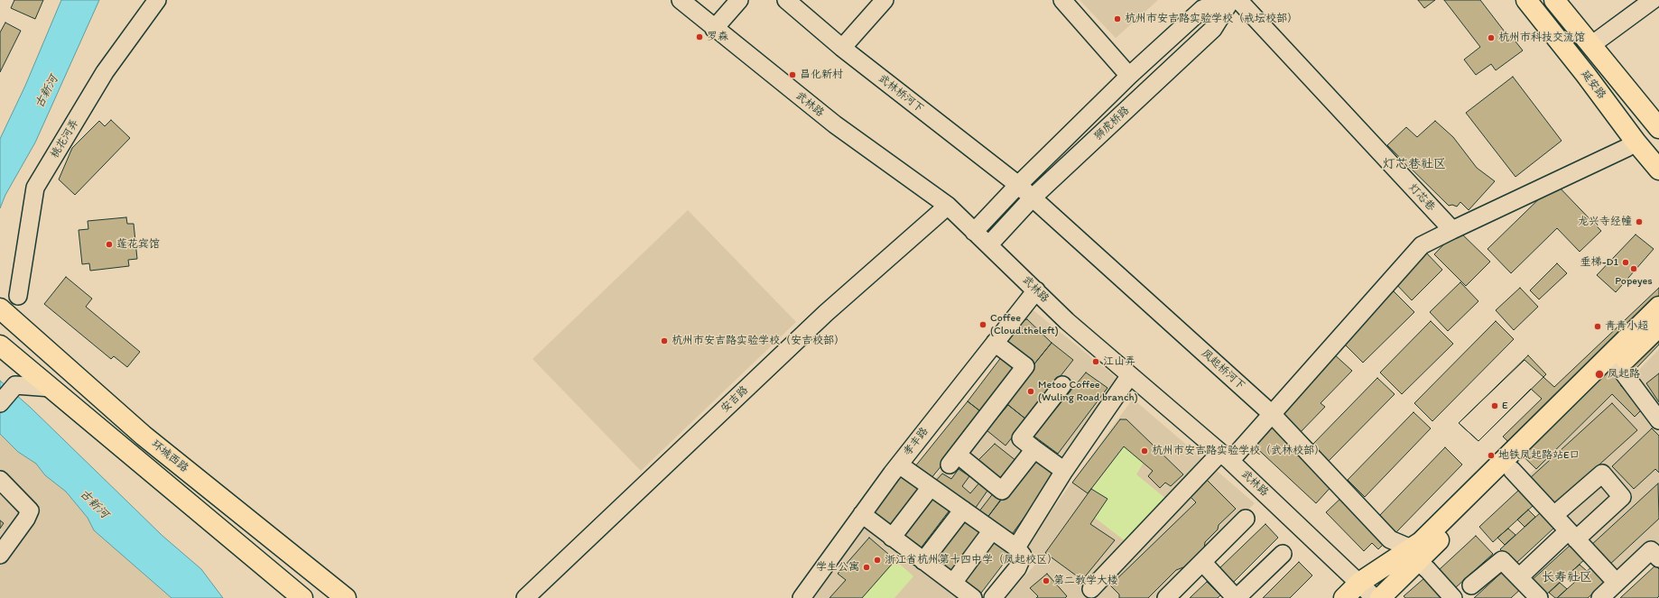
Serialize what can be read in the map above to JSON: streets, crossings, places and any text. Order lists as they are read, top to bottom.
{
  "streets": {
    "main road": ["延安路", "环城西路"],
    "street": [
      "武林桥河下",
      "武林路",
      "狮虎桥路",
      "桃花河弄",
      "灯芯巷",
      "凤起桥河下",
      "安吉路",
      "孝丰路"
    ]
  },
  "crossings": [
    ["武林桥河下", "狮虎桥路"],
    ["武林桥河下", "凤起桥河下"],
    ["武林路", "狮虎桥路"],
    ["武林路", "安吉路"],
    ["武林路", "孝丰路"],
    ["狮虎桥路", "凤起桥河下"]
  ],
  "districts": ["灯芯巷社区", "长寿社区"],
  "water": ["古新河"],
  "places": [
    "杭州市安吉路实验学校（戒坛校部）",
    "罗森",
    "杭州市科技交流馆",
    "昌化新村",
    "龙兴寺经幢",
    "莲花宾馆",
    "垂梯-D1",
    "Popeyes",
    "Coffee (Cloud.theleft)",
    "青青小超",
    "杭州市安吉路实验学校（安吉校部）",
    "江山弄",
    "凤起路",
    "Metoo Coffee (Wuling Road branch)",
    "E",
    "杭州市安吉路实验学校（武林校部）",
    "地铁凤起路站E口",
    "浙江省杭州第十四中学（凤起校区）",
    "学生公寓",
    "第二教学大楼"
  ]
}
